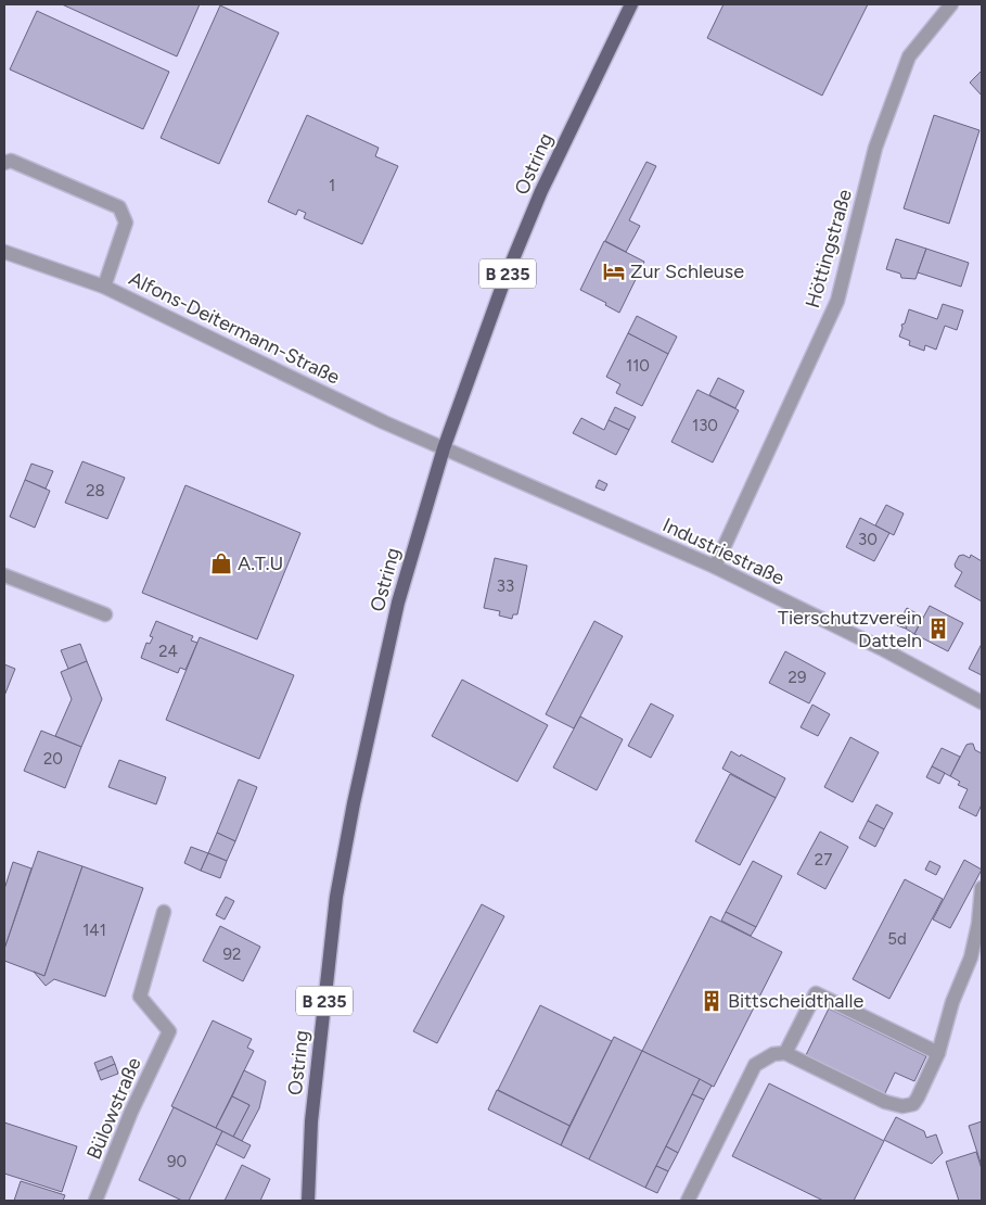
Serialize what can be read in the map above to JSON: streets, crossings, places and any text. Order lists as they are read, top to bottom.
{
  "streets": {
    "main road": ["Ostring", "B 235"],
    "street": [
      "Höttingstraße",
      "Alfons-Deitermann-Straße",
      "Industriestraße",
      "Bülowstraße"
    ]
  },
  "crossings": [
    ["Ostring", "Alfons-Deitermann-Straße"],
    ["Ostring", "Industriestraße"],
    ["Höttingstraße", "Industriestraße"],
    ["Alfons-Deitermann-Straße", "Industriestraße"]
  ],
  "places": {
    "hotel": ["Zur Schleuse"],
    "shop": ["A.T.U"],
    "building": ["Tierschutzverein Datteln", "Bittscheidthalle"]
  },
  "house_numbers": [
    "1",
    "110",
    "130",
    "28",
    "30",
    "33",
    "24",
    "29",
    "20",
    "27",
    "141",
    "5d",
    "92",
    "90"
  ]
}
